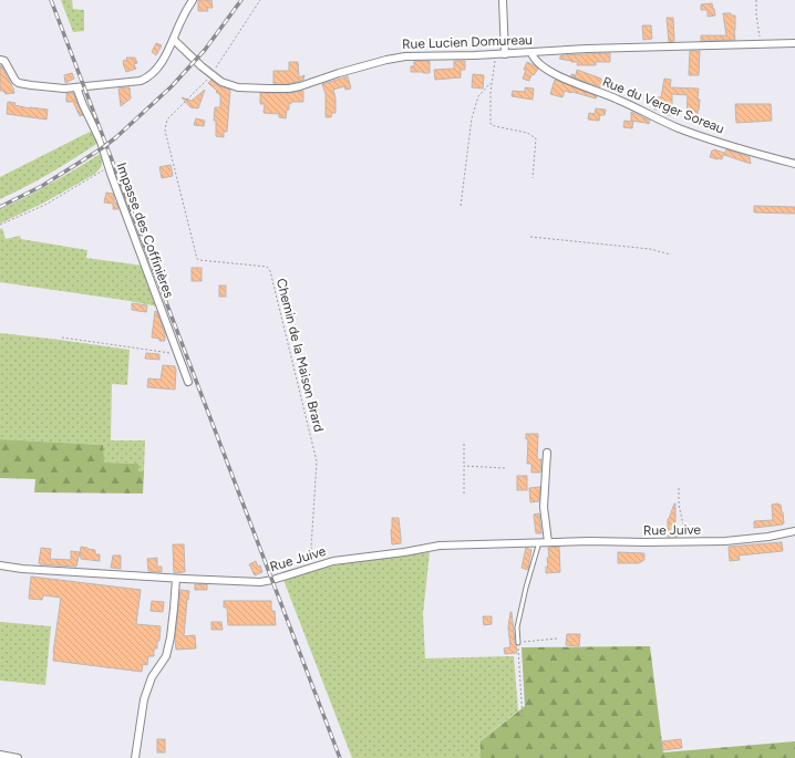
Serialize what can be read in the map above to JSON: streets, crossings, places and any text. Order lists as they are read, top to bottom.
{
  "streets": {
    "street": [
      "Rue Lucien Domureau",
      "Rue du Verger Soreau",
      "Impasse des Coffinières",
      "Rue Juive"
    ],
    "path": ["Chemin de la Maison Brard"]
  },
  "crossings": [
    ["Rue Lucien Domureau", "Rue du Verger Soreau"],
    ["Rue Lucien Domureau", "Chemin de la Maison Brard"],
    ["Chemin de la Maison Brard", "Rue Juive"]
  ]
}
